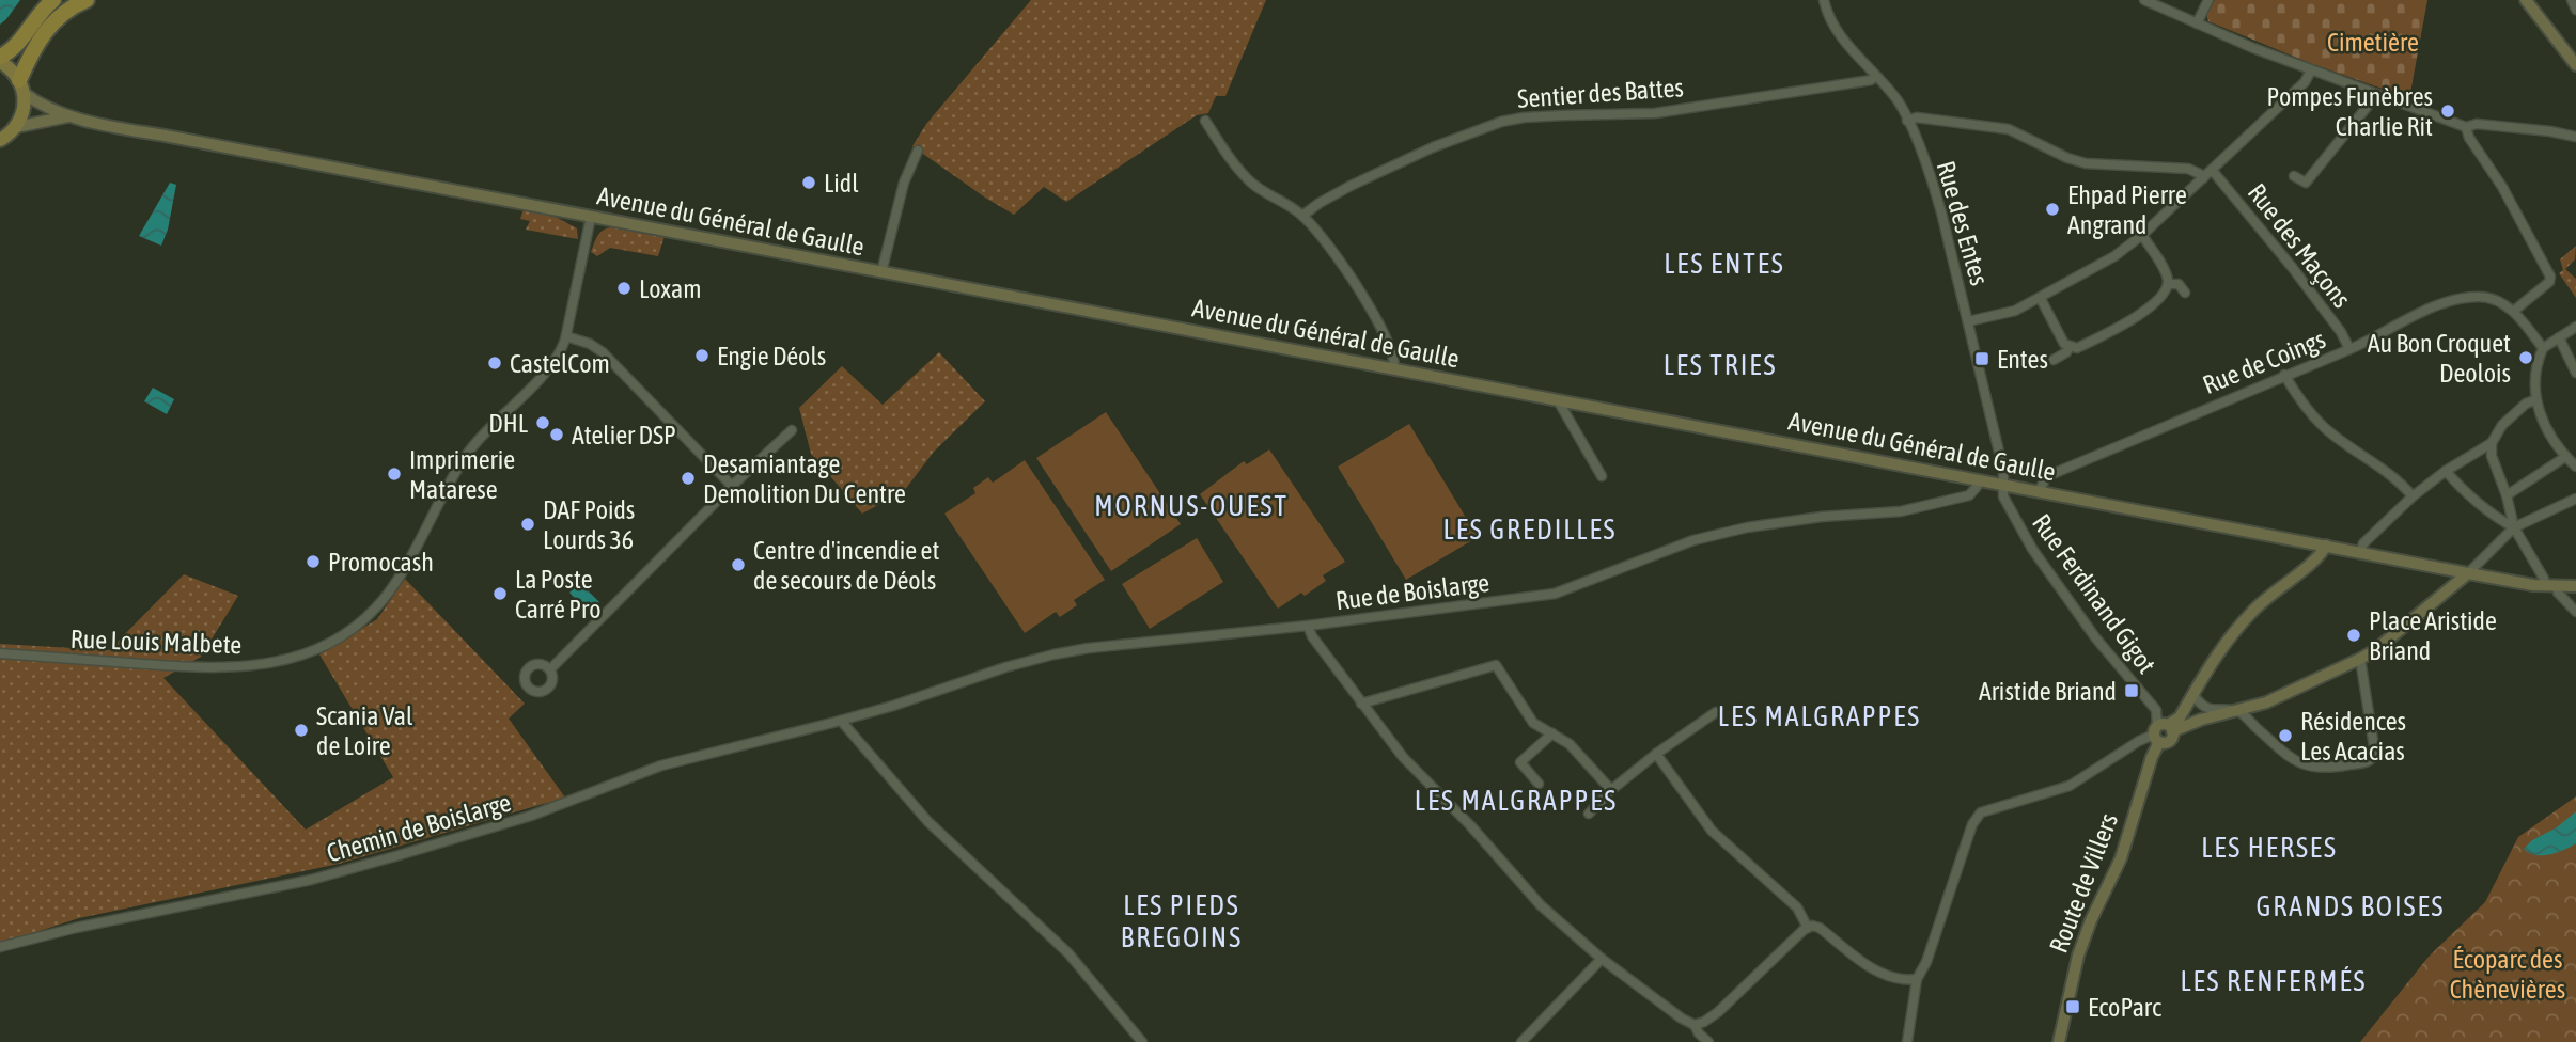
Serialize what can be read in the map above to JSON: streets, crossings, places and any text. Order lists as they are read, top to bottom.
{
  "streets": {
    "main road": ["Avenue du Général de Gaulle", "Route de Villers"],
    "street": [
      "Sentier des Battes",
      "Rue des Entes",
      "Rue des Maçons",
      "Rue de Coings",
      "Rue de Boislarge",
      "Rue Ferdinand Gigot",
      "Rue Louis Malbete",
      "Chemin de Boislarge"
    ]
  },
  "crossings": [
    ["Sentier des Battes", "Rue des Entes"],
    ["Avenue du Général de Gaulle", "Rue des Entes"],
    ["Avenue du Général de Gaulle", "Rue de Coings"],
    ["Avenue du Général de Gaulle", "Rue de Boislarge"],
    ["Avenue du Général de Gaulle", "Rue Ferdinand Gigot"],
    ["Avenue du Général de Gaulle", "Rue Louis Malbete"],
    ["Rue des Entes", "Rue Ferdinand Gigot"],
    ["Rue des Maçons", "Rue de Coings"],
    ["Rue de Boislarge", "Chemin de Boislarge"],
    ["Rue Ferdinand Gigot", "Route de Villers"]
  ],
  "districts": [
    "LES ENTES",
    "LES TRIES",
    "MORNUS-OUEST",
    "LES GREDILLES",
    "LES MALGRAPPES",
    "LES MALGRAPPES",
    "LES HERSES",
    "LES PIEDS BREGOINS",
    "GRANDS BOISES",
    "LES RENFERMÉS"
  ],
  "parks": ["Cimetière", "Écoparc des Chènevières"],
  "places": {
    "other": [
      "Pompes Funèbres Charlie Rit",
      "Lidl",
      "Ehpad Pierre Angrand",
      "Loxam",
      "Engie Déols",
      "Au Bon Croquet Deolois",
      "CastelCom",
      "DHL",
      "Atelier DSP",
      "Imprimerie Matarese",
      "Desamiantage Demolition Du Centre",
      "DAF Poids Lourds 36",
      "Promocash",
      "Centre d'incendie et de secours de Déols",
      "La Poste Carré Pro",
      "Place Aristide Briand",
      "Scania Val de Loire",
      "Résidences Les Acacias"
    ],
    "transit": ["Entes", "Aristide Briand", "EcoParc"]
  }
}
